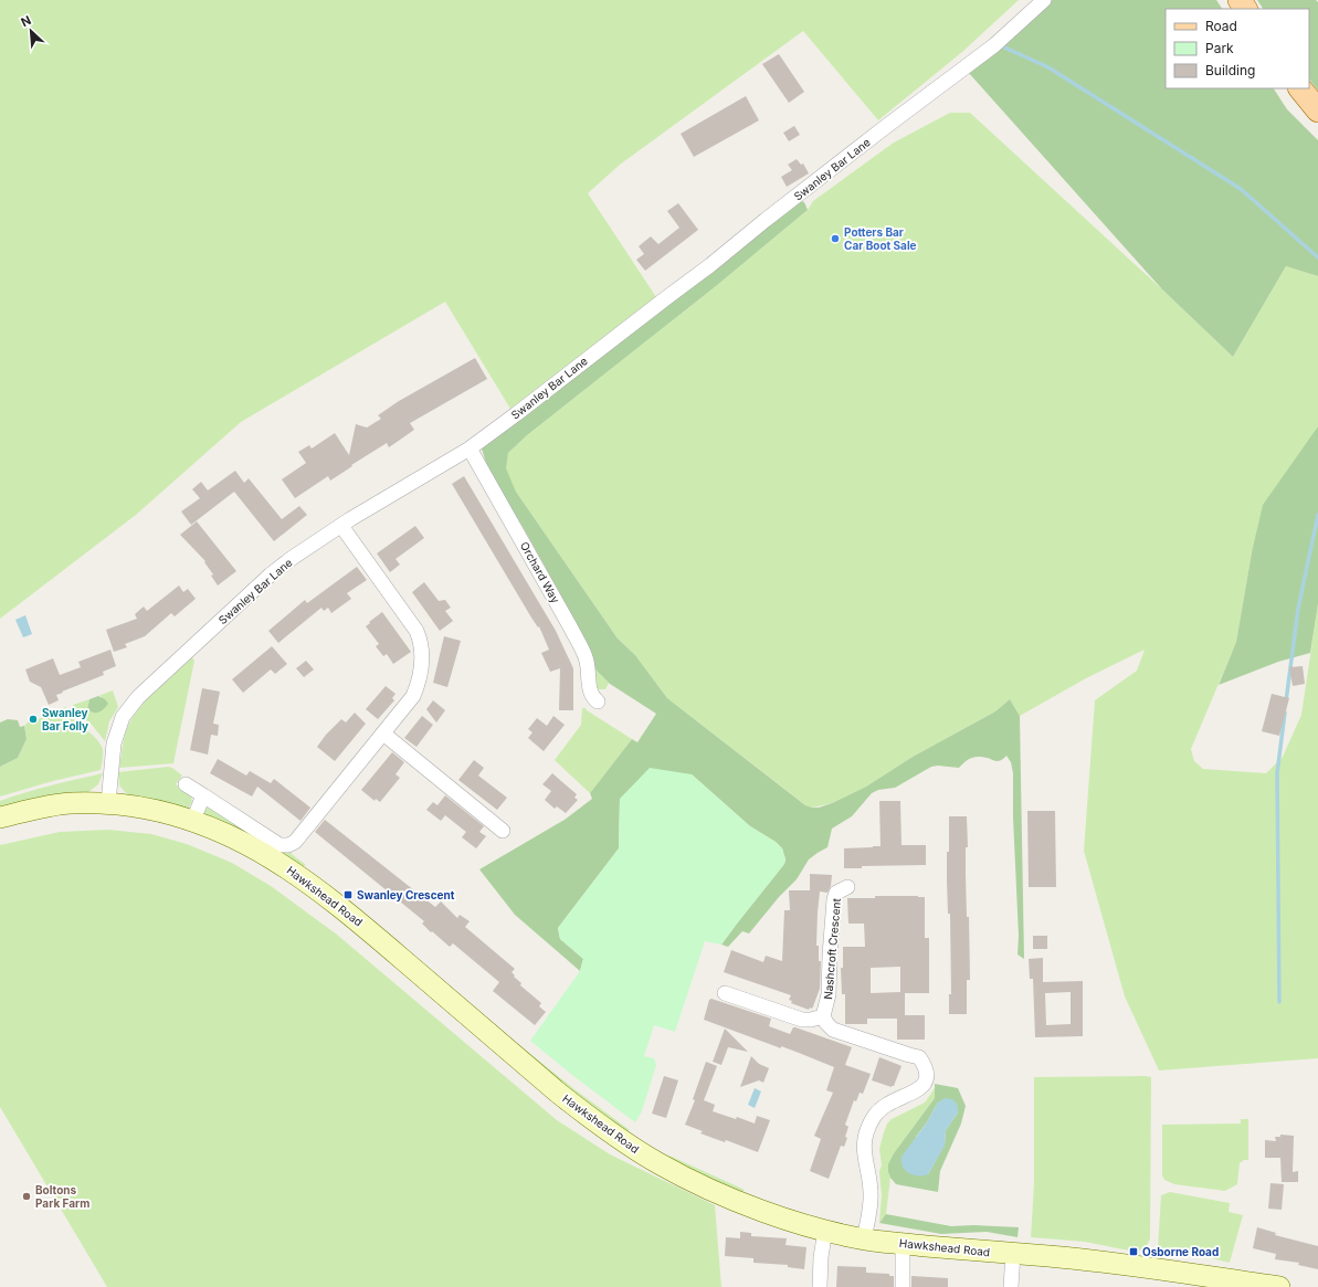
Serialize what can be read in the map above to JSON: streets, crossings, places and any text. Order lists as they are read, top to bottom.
{
  "streets": {
    "street": [
      "Swanley Bar Lane",
      "Orchard Way",
      "Hawkshead Road",
      "Nashcroft Crescent"
    ]
  },
  "crossings": [
    ["Swanley Bar Lane", "Orchard Way"],
    ["Swanley Bar Lane", "Hawkshead Road"]
  ],
  "places": {
    "other": ["Potters Bar Car Boot Sale", "Swanley Bar Folly", "Boltons Park Farm"],
    "transit": ["Swanley Crescent", "Osborne Road"]
  },
  "legend": ["Road", "Park", "Building"],
  "north": "top left"
}
